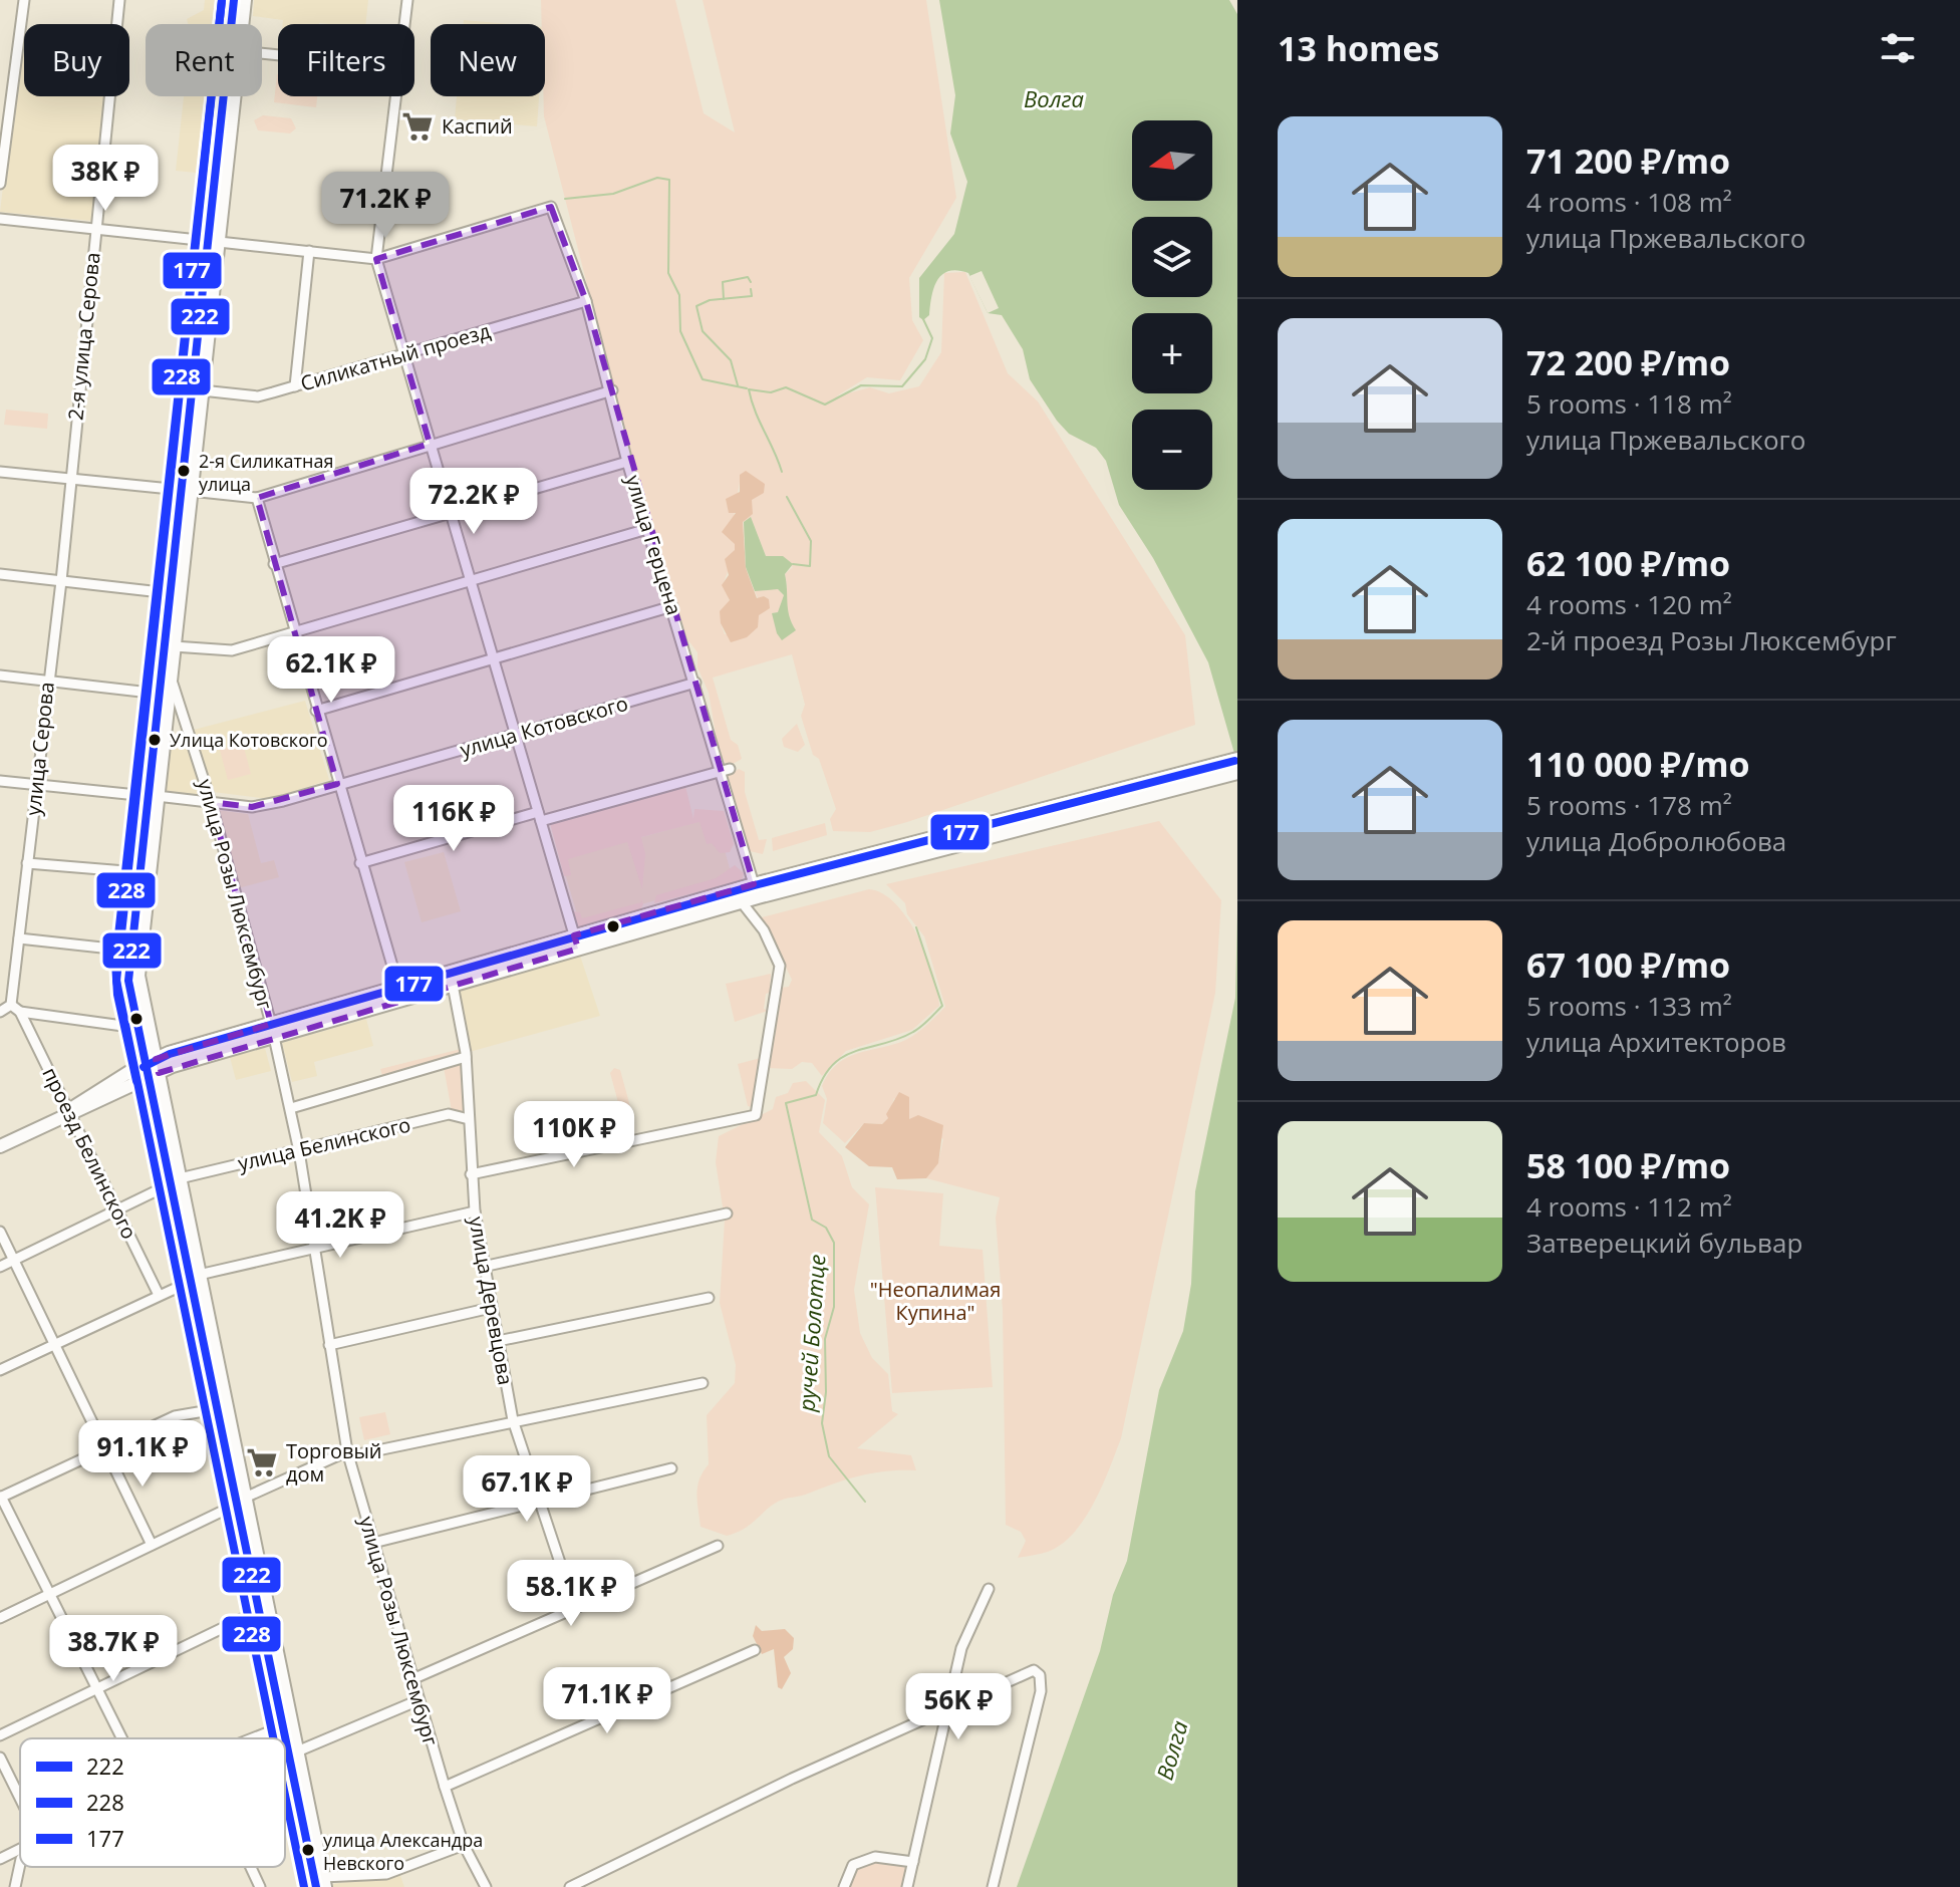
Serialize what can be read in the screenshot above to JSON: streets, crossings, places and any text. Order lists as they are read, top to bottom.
{
  "streets": {
    "street": [
      "2-я улица Серова",
      "Силикатный проезд",
      "улица Герцена",
      "улица Котовского",
      "улица Серова",
      "улица Розы Люксембург",
      "улица Белинского",
      "проезд Белинского",
      "улица Деревцова"
    ]
  },
  "crossings": [
    ["2-я улица Серова", "улица Серова"],
    ["Силикатный проезд", "улица Герцена"],
    ["улица Герцена", "улица Котовского"],
    ["улица Котовского", "улица Серова"],
    ["улица Котовского", "улица Розы Люксембург"],
    ["улица Серова", "проезд Белинского"],
    ["улица Розы Люксембург", "улица Белинского"],
    ["улица Белинского", "проезд Белинского"],
    ["улица Белинского", "улица Деревцова"]
  ],
  "water": ["Волга", "ручей Болотце"],
  "parks": ["\"Неопалимая Купина\""],
  "places": {
    "supermarket": ["Каспий", "Торговый дом"],
    "other": ["2-я Силикатная улица", "Улица Котовского", "улица Александра Невского"]
  },
  "lines": ["transit line 222", "transit line 228", "transit line 177"],
  "legend": ["222", "228", "177"],
  "north": "left",
  "page": {
    "heading": "13 homes",
    "chip": [
      "Buy",
      "Rent",
      "Filters",
      "New"
    ],
    "list": [
      {
        "name": "71 200 ₽/mo",
        "note": "4 rooms · 108 m² · улица Пржевальского"
      },
      {
        "name": "72 200 ₽/mo",
        "note": "5 rooms · 118 m² · улица Пржевальского"
      },
      {
        "name": "62 100 ₽/mo",
        "note": "4 rooms · 120 m² · 2-й проезд Розы Люксембург"
      },
      {
        "name": "110 000 ₽/mo",
        "note": "5 rooms · 178 m² · улица Добролюбова"
      },
      {
        "name": "67 100 ₽/mo",
        "note": "5 rooms · 133 m² · улица Архитекторов"
      },
      {
        "name": "58 100 ₽/mo",
        "note": "4 rooms · 112 m² · Затверецкий бульвар"
      }
    ],
    "map_buttons": ["+", "−"],
    "price": [
      "38K ₽",
      "71.2K ₽",
      "72.2K ₽",
      "62.1K ₽",
      "116K ₽",
      "110K ₽",
      "41.2K ₽",
      "91.1K ₽",
      "67.1K ₽",
      "58.1K ₽",
      "38.7K ₽",
      "71.1K ₽",
      "56K ₽"
    ]
  }
}
